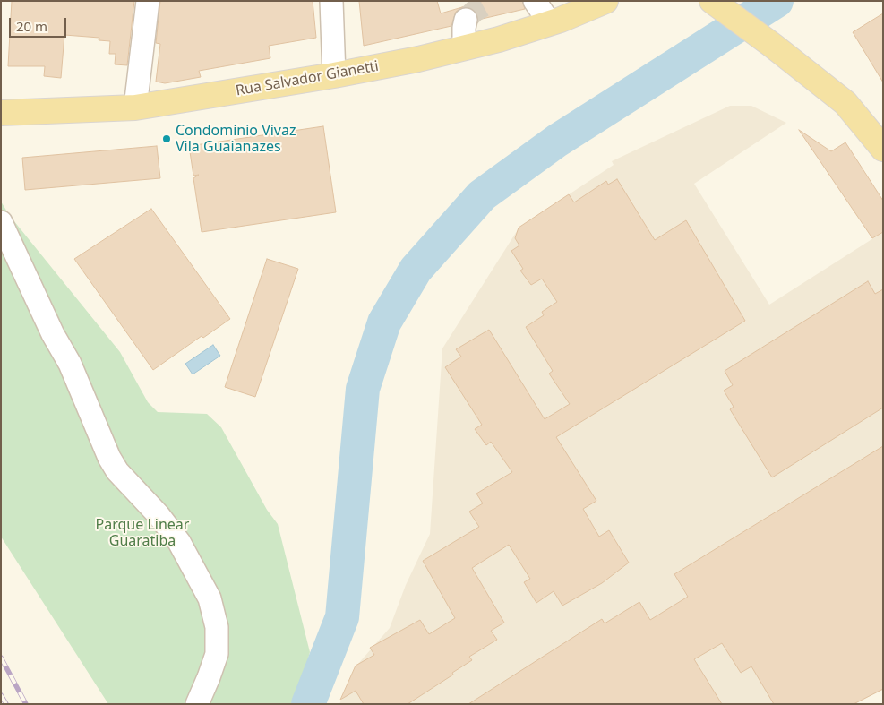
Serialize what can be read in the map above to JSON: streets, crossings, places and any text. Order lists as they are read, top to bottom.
{
  "streets": {
    "main road": ["Rua Salvador Gianetti"]
  },
  "parks": ["Parque Linear Guaratiba"],
  "places": ["Condomínio Vivaz Vila Guaianazes"],
  "scale_bar": "20 m"
}
